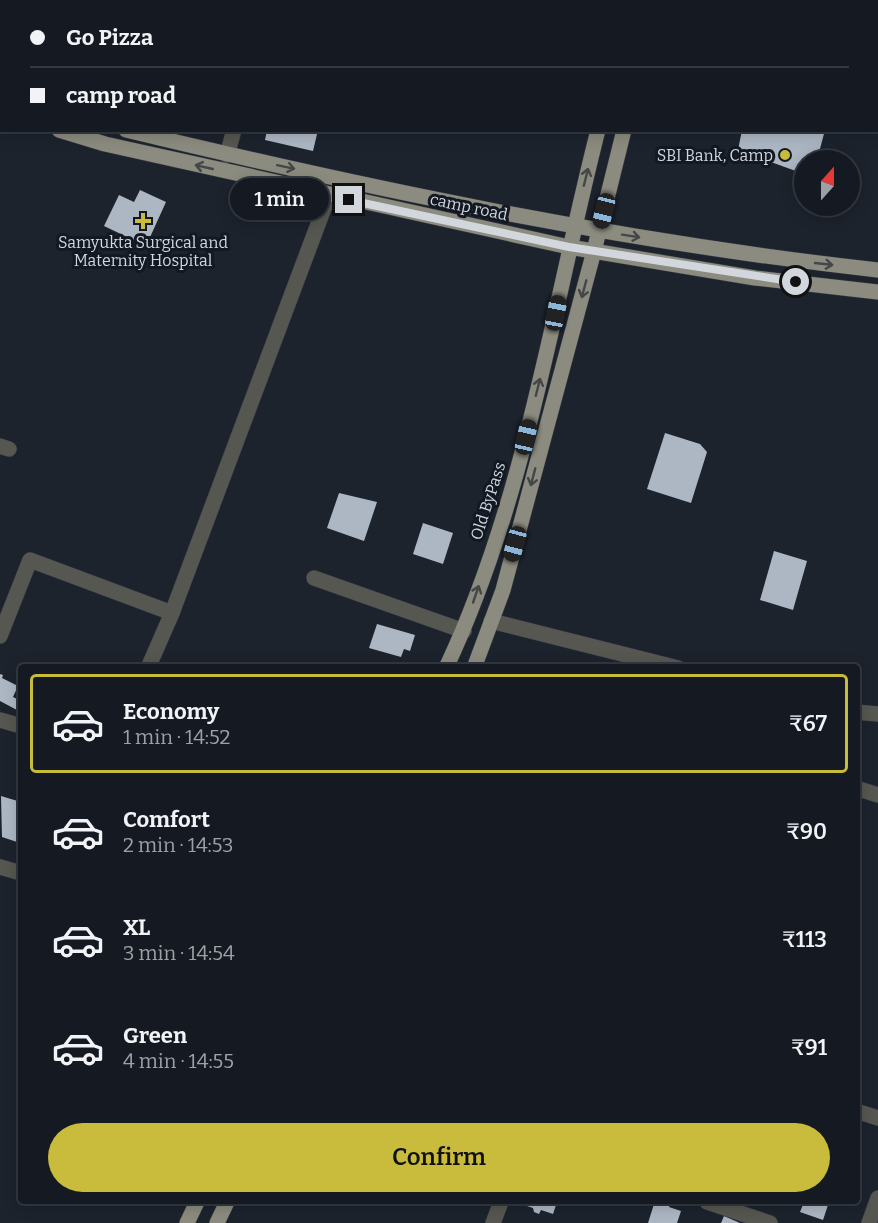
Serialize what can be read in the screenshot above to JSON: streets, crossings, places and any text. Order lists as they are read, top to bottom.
{
  "streets": {
    "main road": ["camp road", "Old ByPass"]
  },
  "crossings": [
    ["camp road", "Old ByPass"]
  ],
  "places": {
    "other": ["SBI Bank, Camp"],
    "health": ["Samyukta Surgical and Maternity Hospital"]
  },
  "north": "top",
  "page": {
    "banner": ["Go Pizza", "camp road"],
    "bubble": "1 min",
    "list": [
      {
        "name": "Economy",
        "note": "1 min · 14:52",
        "value": "₹67"
      },
      {
        "name": "Comfort",
        "note": "2 min · 14:53",
        "value": "₹90"
      },
      {
        "name": "XL",
        "note": "3 min · 14:54",
        "value": "₹113"
      },
      {
        "name": "Green",
        "note": "4 min · 14:55",
        "value": "₹91"
      }
    ],
    "buttons": "Confirm"
  }
}
